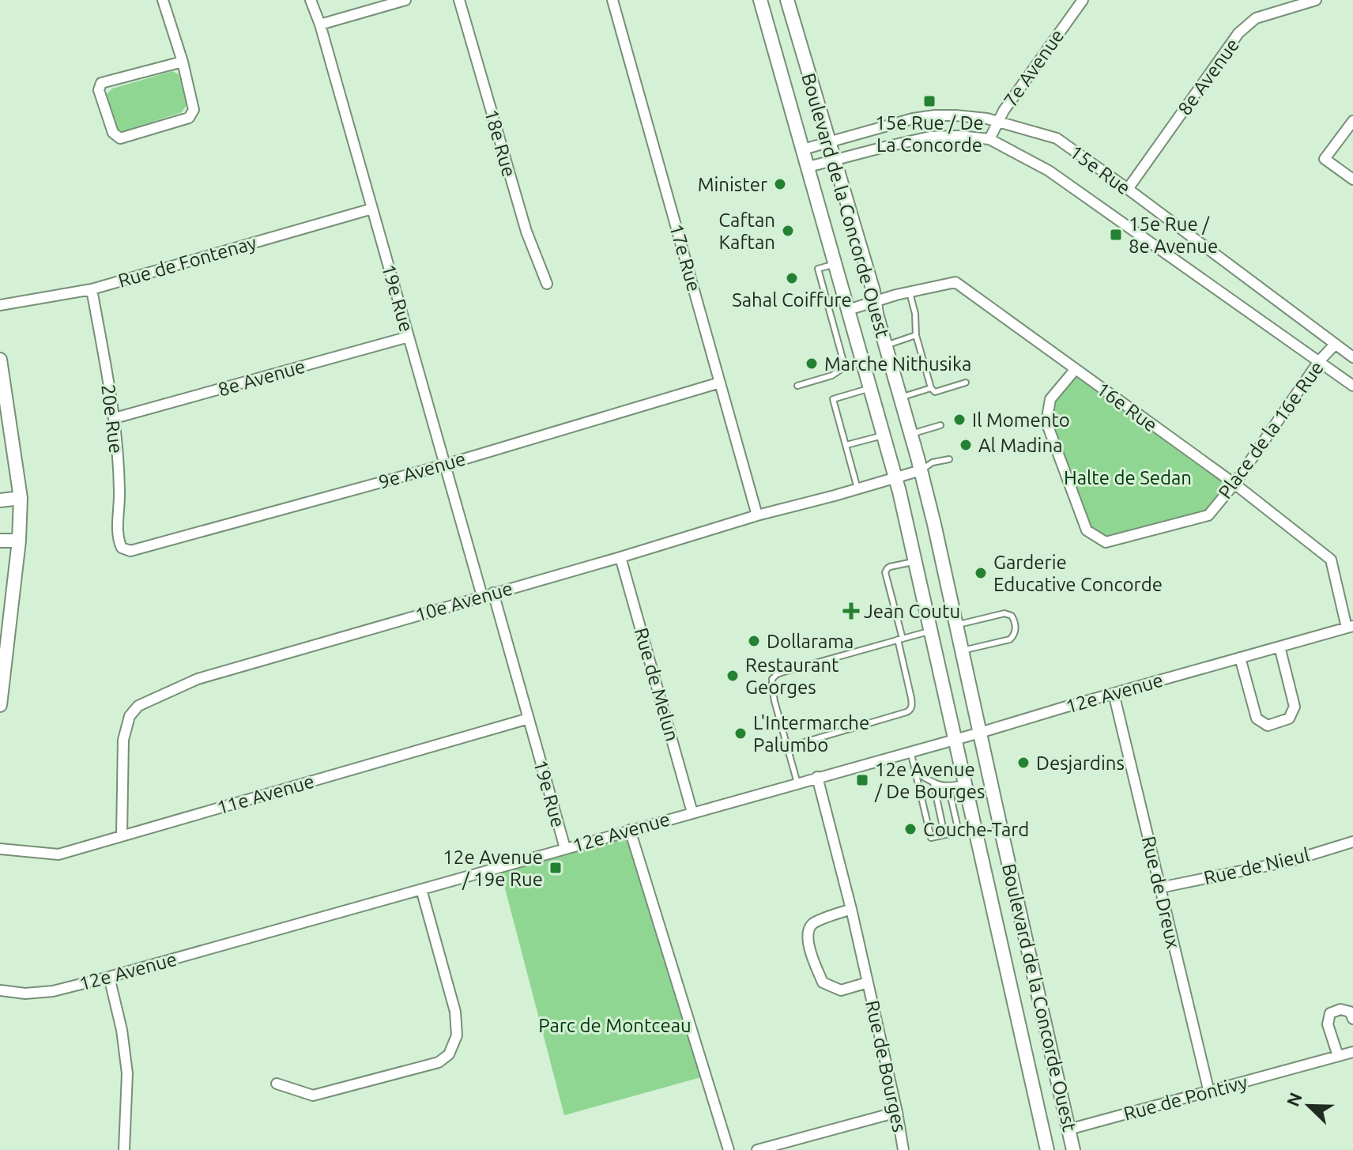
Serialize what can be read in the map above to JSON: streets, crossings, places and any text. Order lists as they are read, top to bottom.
{
  "streets": {
    "street": [
      "7e Avenue",
      "8e Avenue",
      "18e Rue",
      "15e Rue",
      "Boulevard de la Concorde Ouest",
      "17e Rue",
      "Rue de Fontenay",
      "19e Rue",
      "16e Rue",
      "20e Rue",
      "Place de la 16e Rue",
      "9e Avenue",
      "10e Avenue",
      "Rue de Melun",
      "12e Avenue",
      "11e Avenue",
      "Rue de Nieul",
      "Rue de Dreux",
      "Rue de Bourges",
      "Rue de Pontivy"
    ]
  },
  "crossings": [
    ["7e Avenue", "15e Rue"],
    ["8e Avenue", "15e Rue"],
    ["8e Avenue", "19e Rue"],
    ["8e Avenue", "20e Rue"],
    ["15e Rue", "Boulevard de la Concorde Ouest"],
    ["15e Rue", "Place de la 16e Rue"],
    ["Boulevard de la Concorde Ouest", "16e Rue"],
    ["Boulevard de la Concorde Ouest", "10e Avenue"],
    ["Boulevard de la Concorde Ouest", "12e Avenue"],
    ["Boulevard de la Concorde Ouest", "Rue de Pontivy"],
    ["17e Rue", "9e Avenue"],
    ["17e Rue", "10e Avenue"],
    ["Rue de Fontenay", "19e Rue"],
    ["Rue de Fontenay", "20e Rue"],
    ["19e Rue", "9e Avenue"],
    ["19e Rue", "10e Avenue"],
    ["19e Rue", "12e Avenue"],
    ["19e Rue", "11e Avenue"],
    ["16e Rue", "Place de la 16e Rue"],
    ["16e Rue", "12e Avenue"],
    ["20e Rue", "9e Avenue"],
    ["10e Avenue", "Rue de Melun"],
    ["10e Avenue", "11e Avenue"],
    ["Rue de Melun", "12e Avenue"],
    ["12e Avenue", "Rue de Dreux"],
    ["12e Avenue", "Rue de Bourges"],
    ["Rue de Nieul", "Rue de Dreux"],
    ["Rue de Dreux", "Rue de Pontivy"]
  ],
  "parks": ["Halte de Sedan", "Parc de Montceau"],
  "places": {
    "transit": [
      "15e Rue / De La Concorde",
      "15e Rue / 8e Avenue",
      "12e Avenue / De Bourges",
      "12e Avenue / 19e Rue"
    ],
    "other": [
      "Minister",
      "Caftan Kaftan",
      "Sahal Coiffure",
      "Marche Nithusika",
      "Il Momento",
      "Al Madina",
      "Garderie Educative Concorde",
      "Dollarama",
      "Restaurant Georges",
      "L'Intermarche Palumbo",
      "Desjardins",
      "Couche-Tard"
    ],
    "health": ["Jean Coutu"]
  },
  "north": "top left"
}
